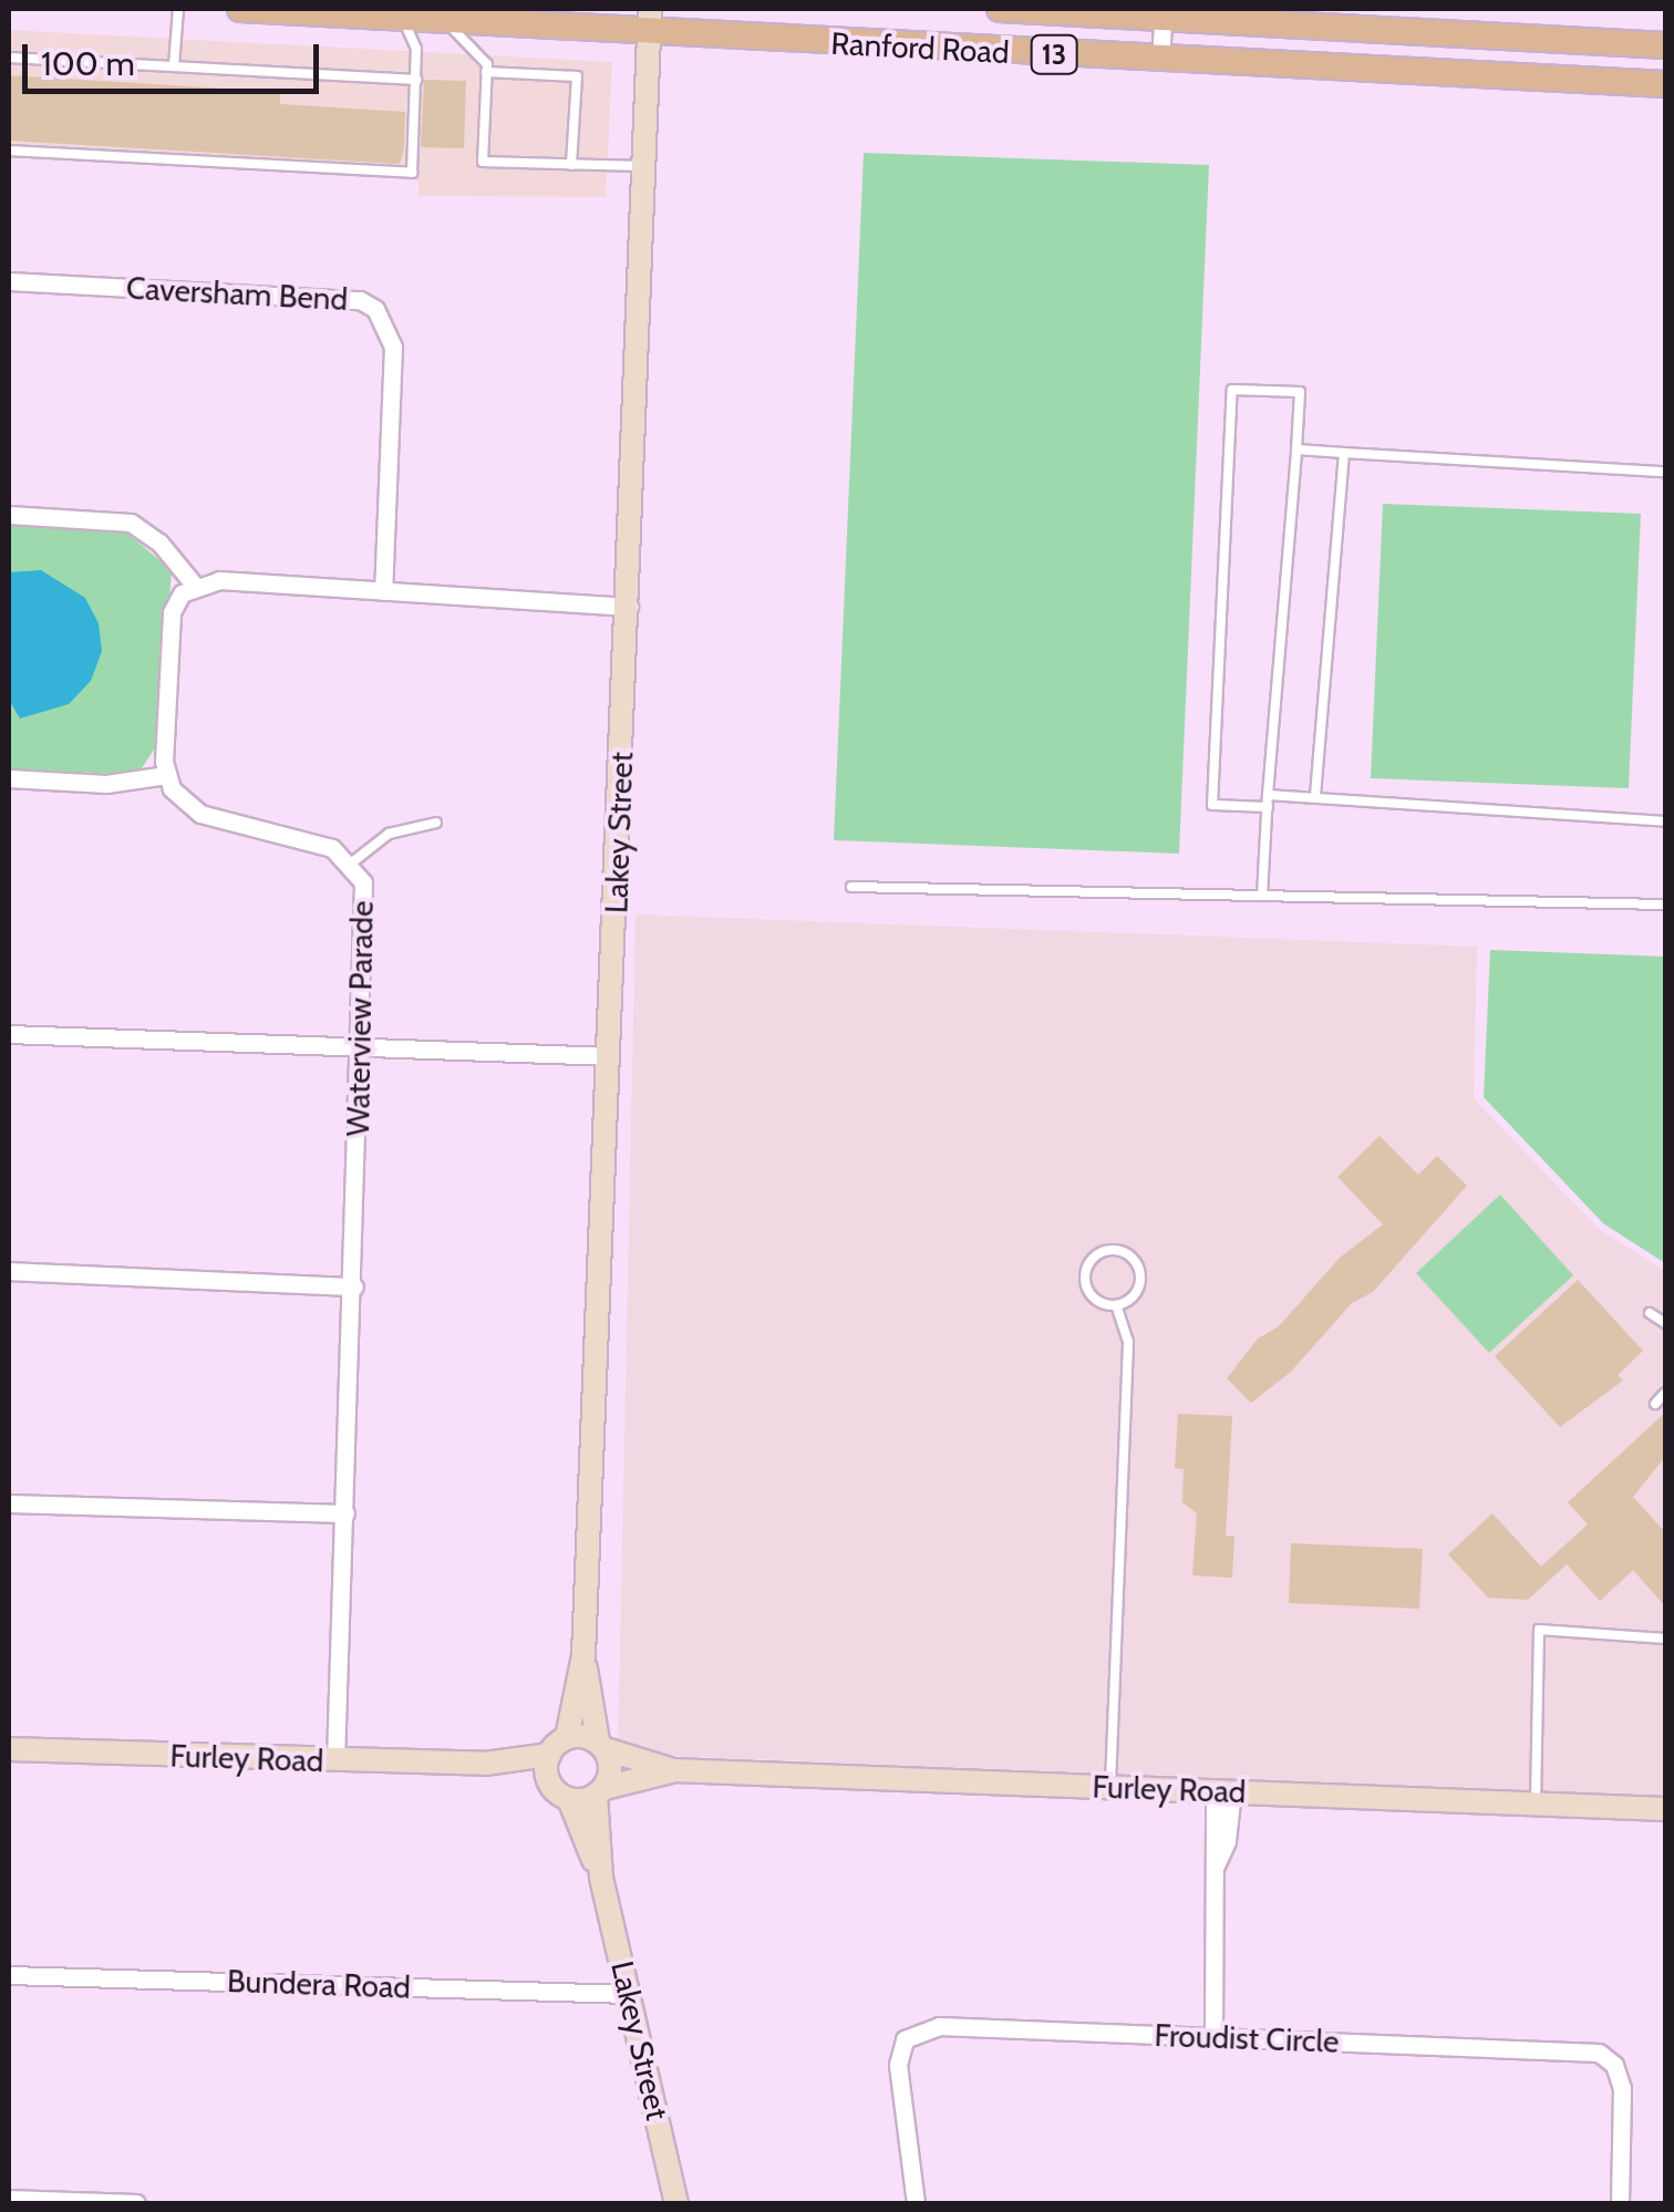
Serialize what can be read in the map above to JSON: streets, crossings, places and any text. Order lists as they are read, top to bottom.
{
  "streets": {
    "main road": ["Ranford Road", "13"],
    "street": [
      "Caversham Bend",
      "Lakey Street",
      "Waterview Parade",
      "Furley Road",
      "Bundera Road",
      "Froudist Circle"
    ]
  },
  "crossings": [
    ["Ranford Road", "Lakey Street"],
    ["Lakey Street", "Furley Road"],
    ["Lakey Street", "Bundera Road"],
    ["Waterview Parade", "Furley Road"]
  ],
  "scale_bar": "100 m"
}
